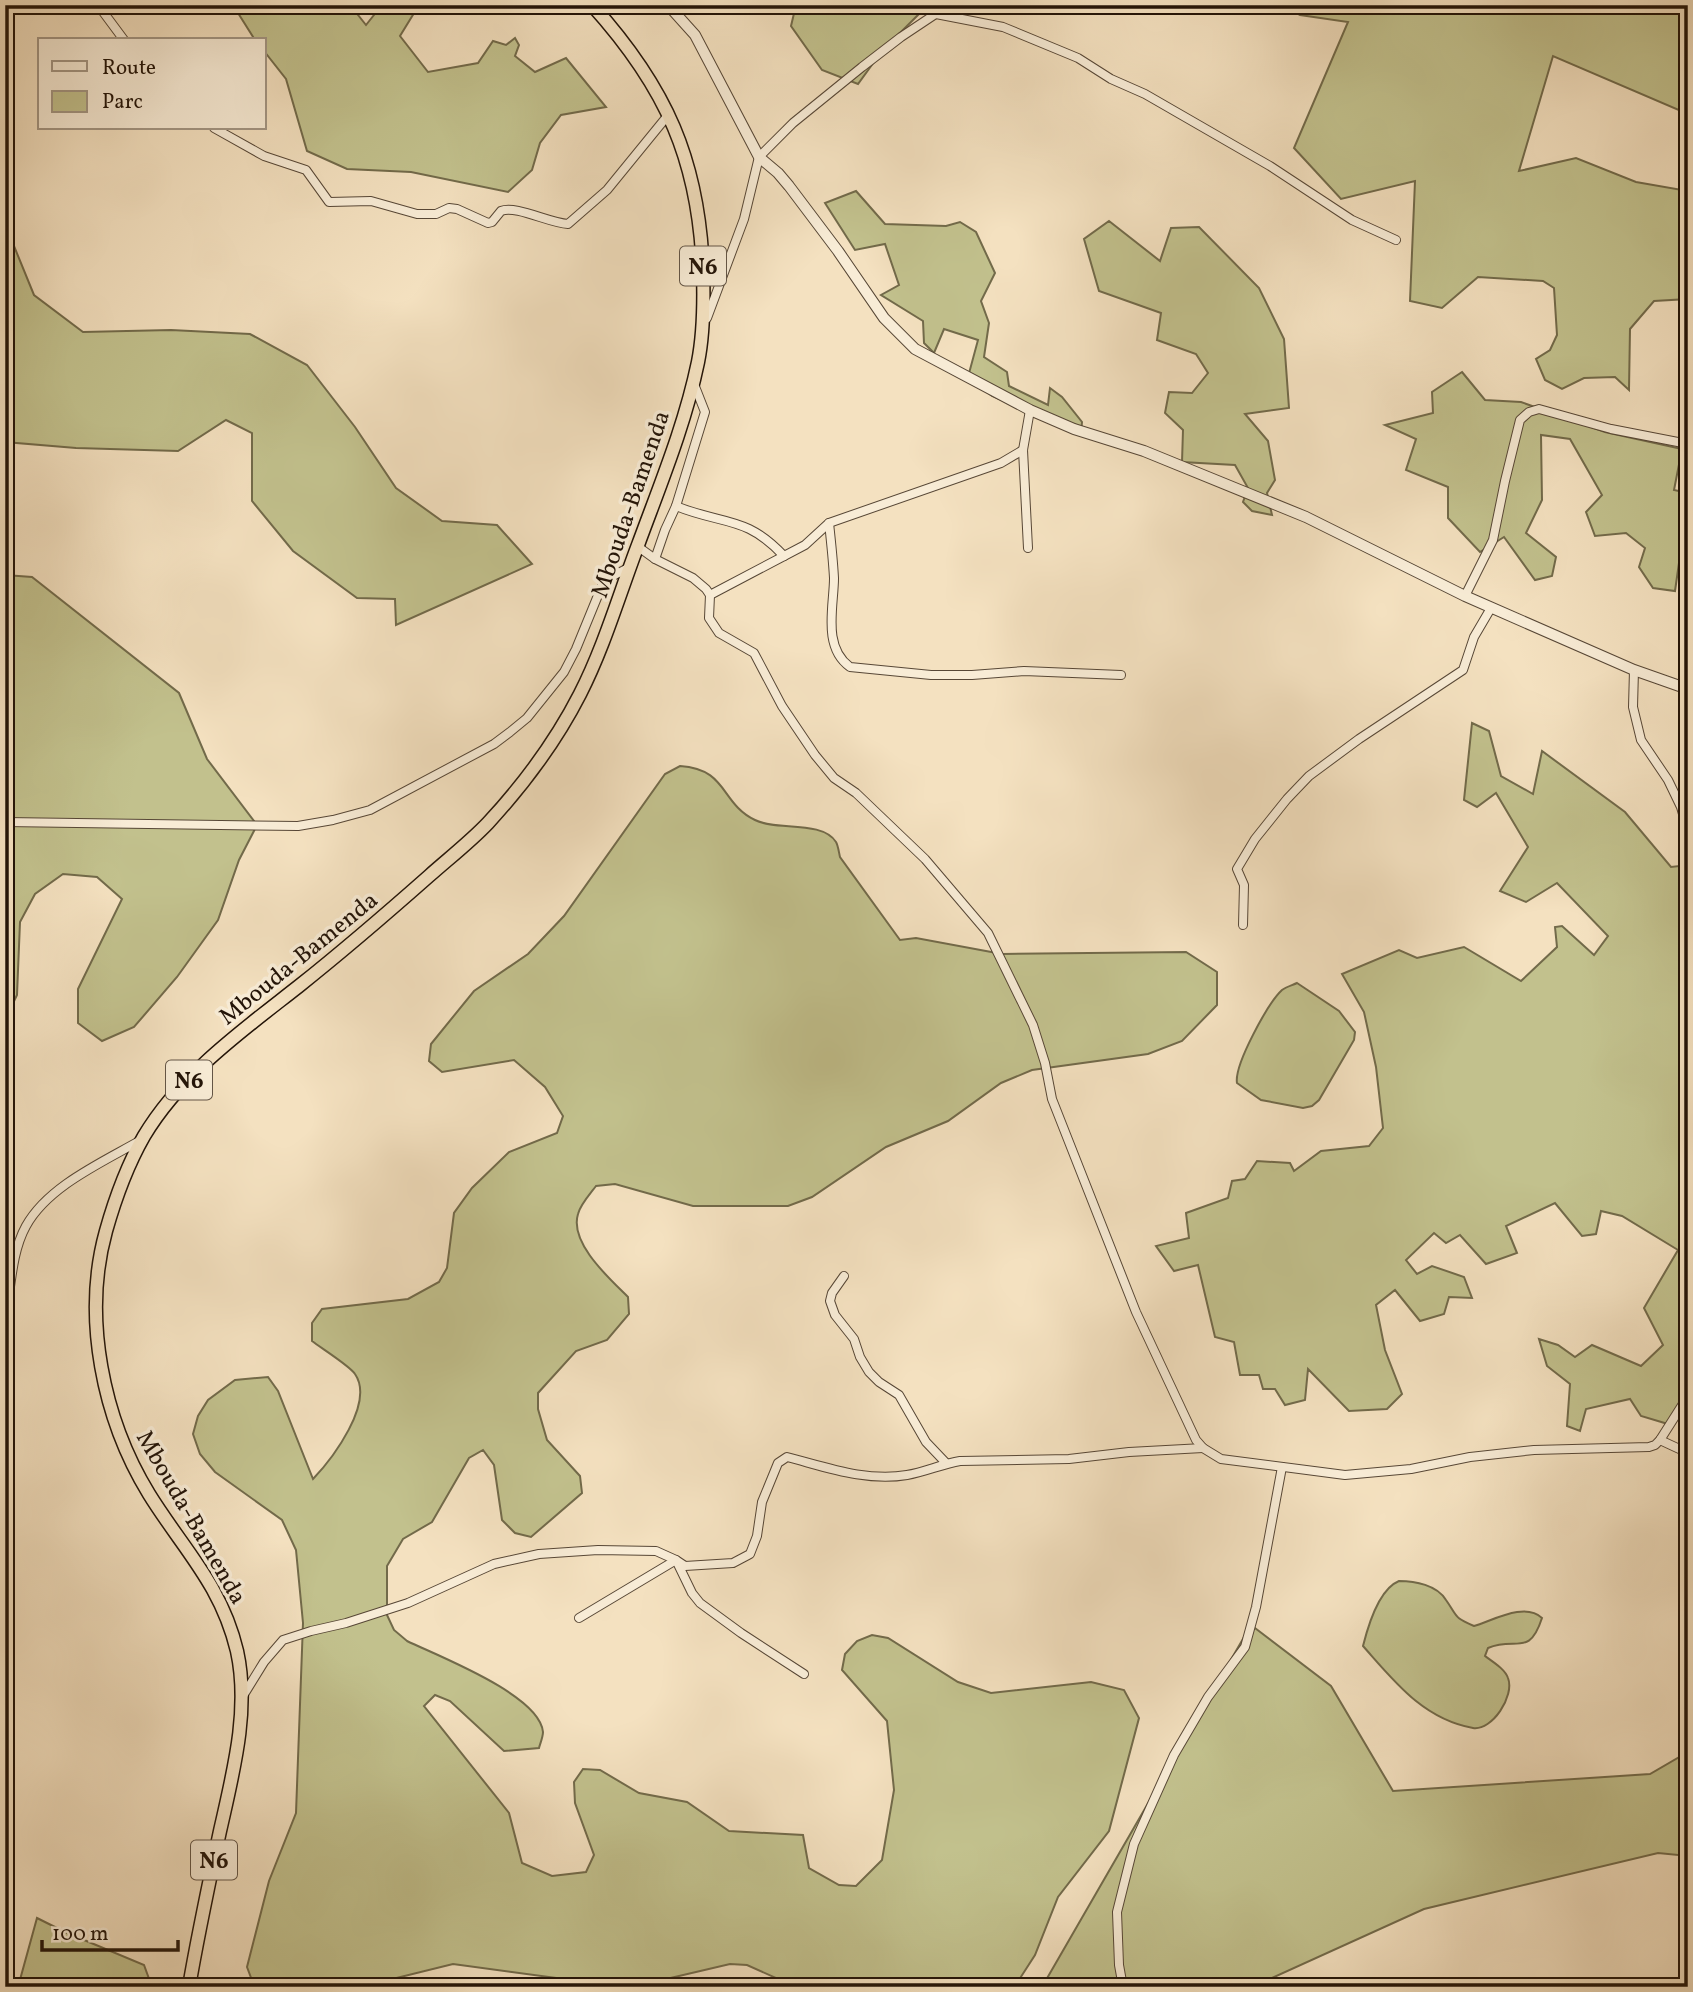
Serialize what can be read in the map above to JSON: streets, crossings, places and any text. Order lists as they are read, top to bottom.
{
  "streets": {
    "highway": ["N6", "Mbouda-Bamenda"]
  },
  "legend": ["Route", "Parc"],
  "scale_bar": "100 m"
}
